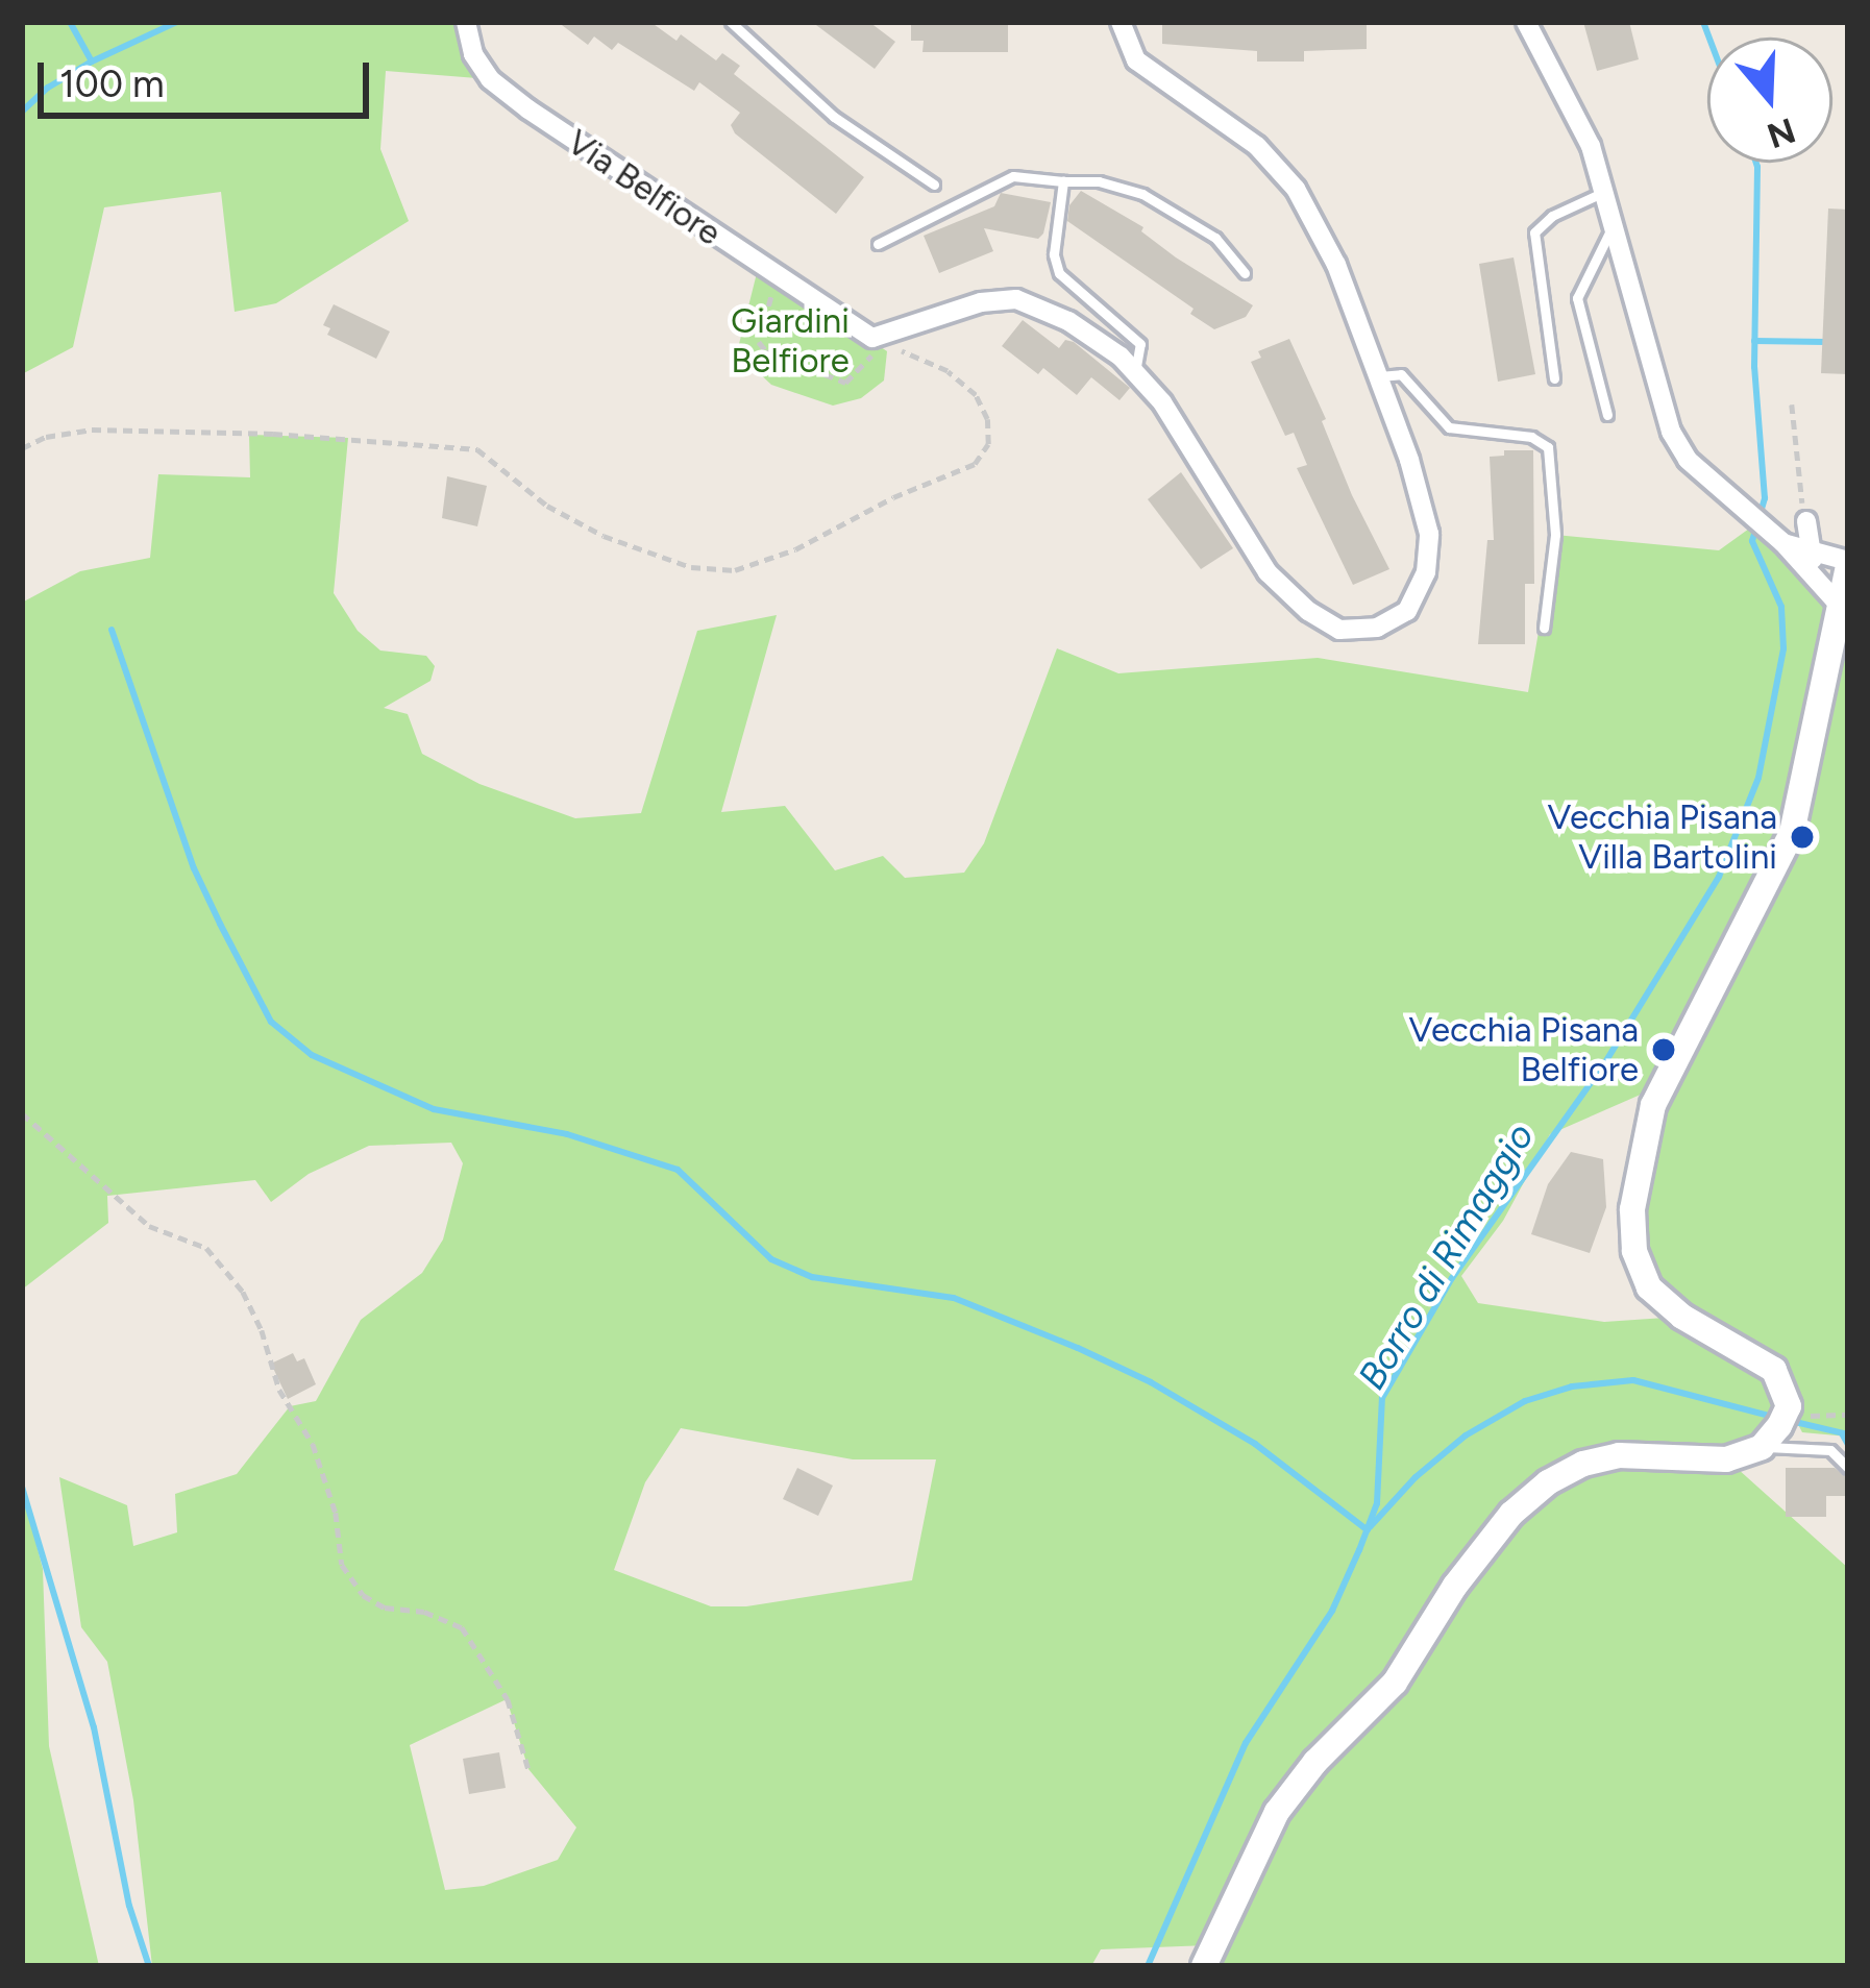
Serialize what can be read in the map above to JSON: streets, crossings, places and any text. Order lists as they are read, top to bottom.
{
  "streets": {
    "street": ["Via Belfiore"]
  },
  "water": ["Borro di Rimaggio"],
  "parks": ["Giardini Belfiore"],
  "places": ["Vecchia Pisana Villa Bartolini", "Vecchia Pisana Belfiore"],
  "scale_bar": "100 m",
  "north": "bottom"
}
